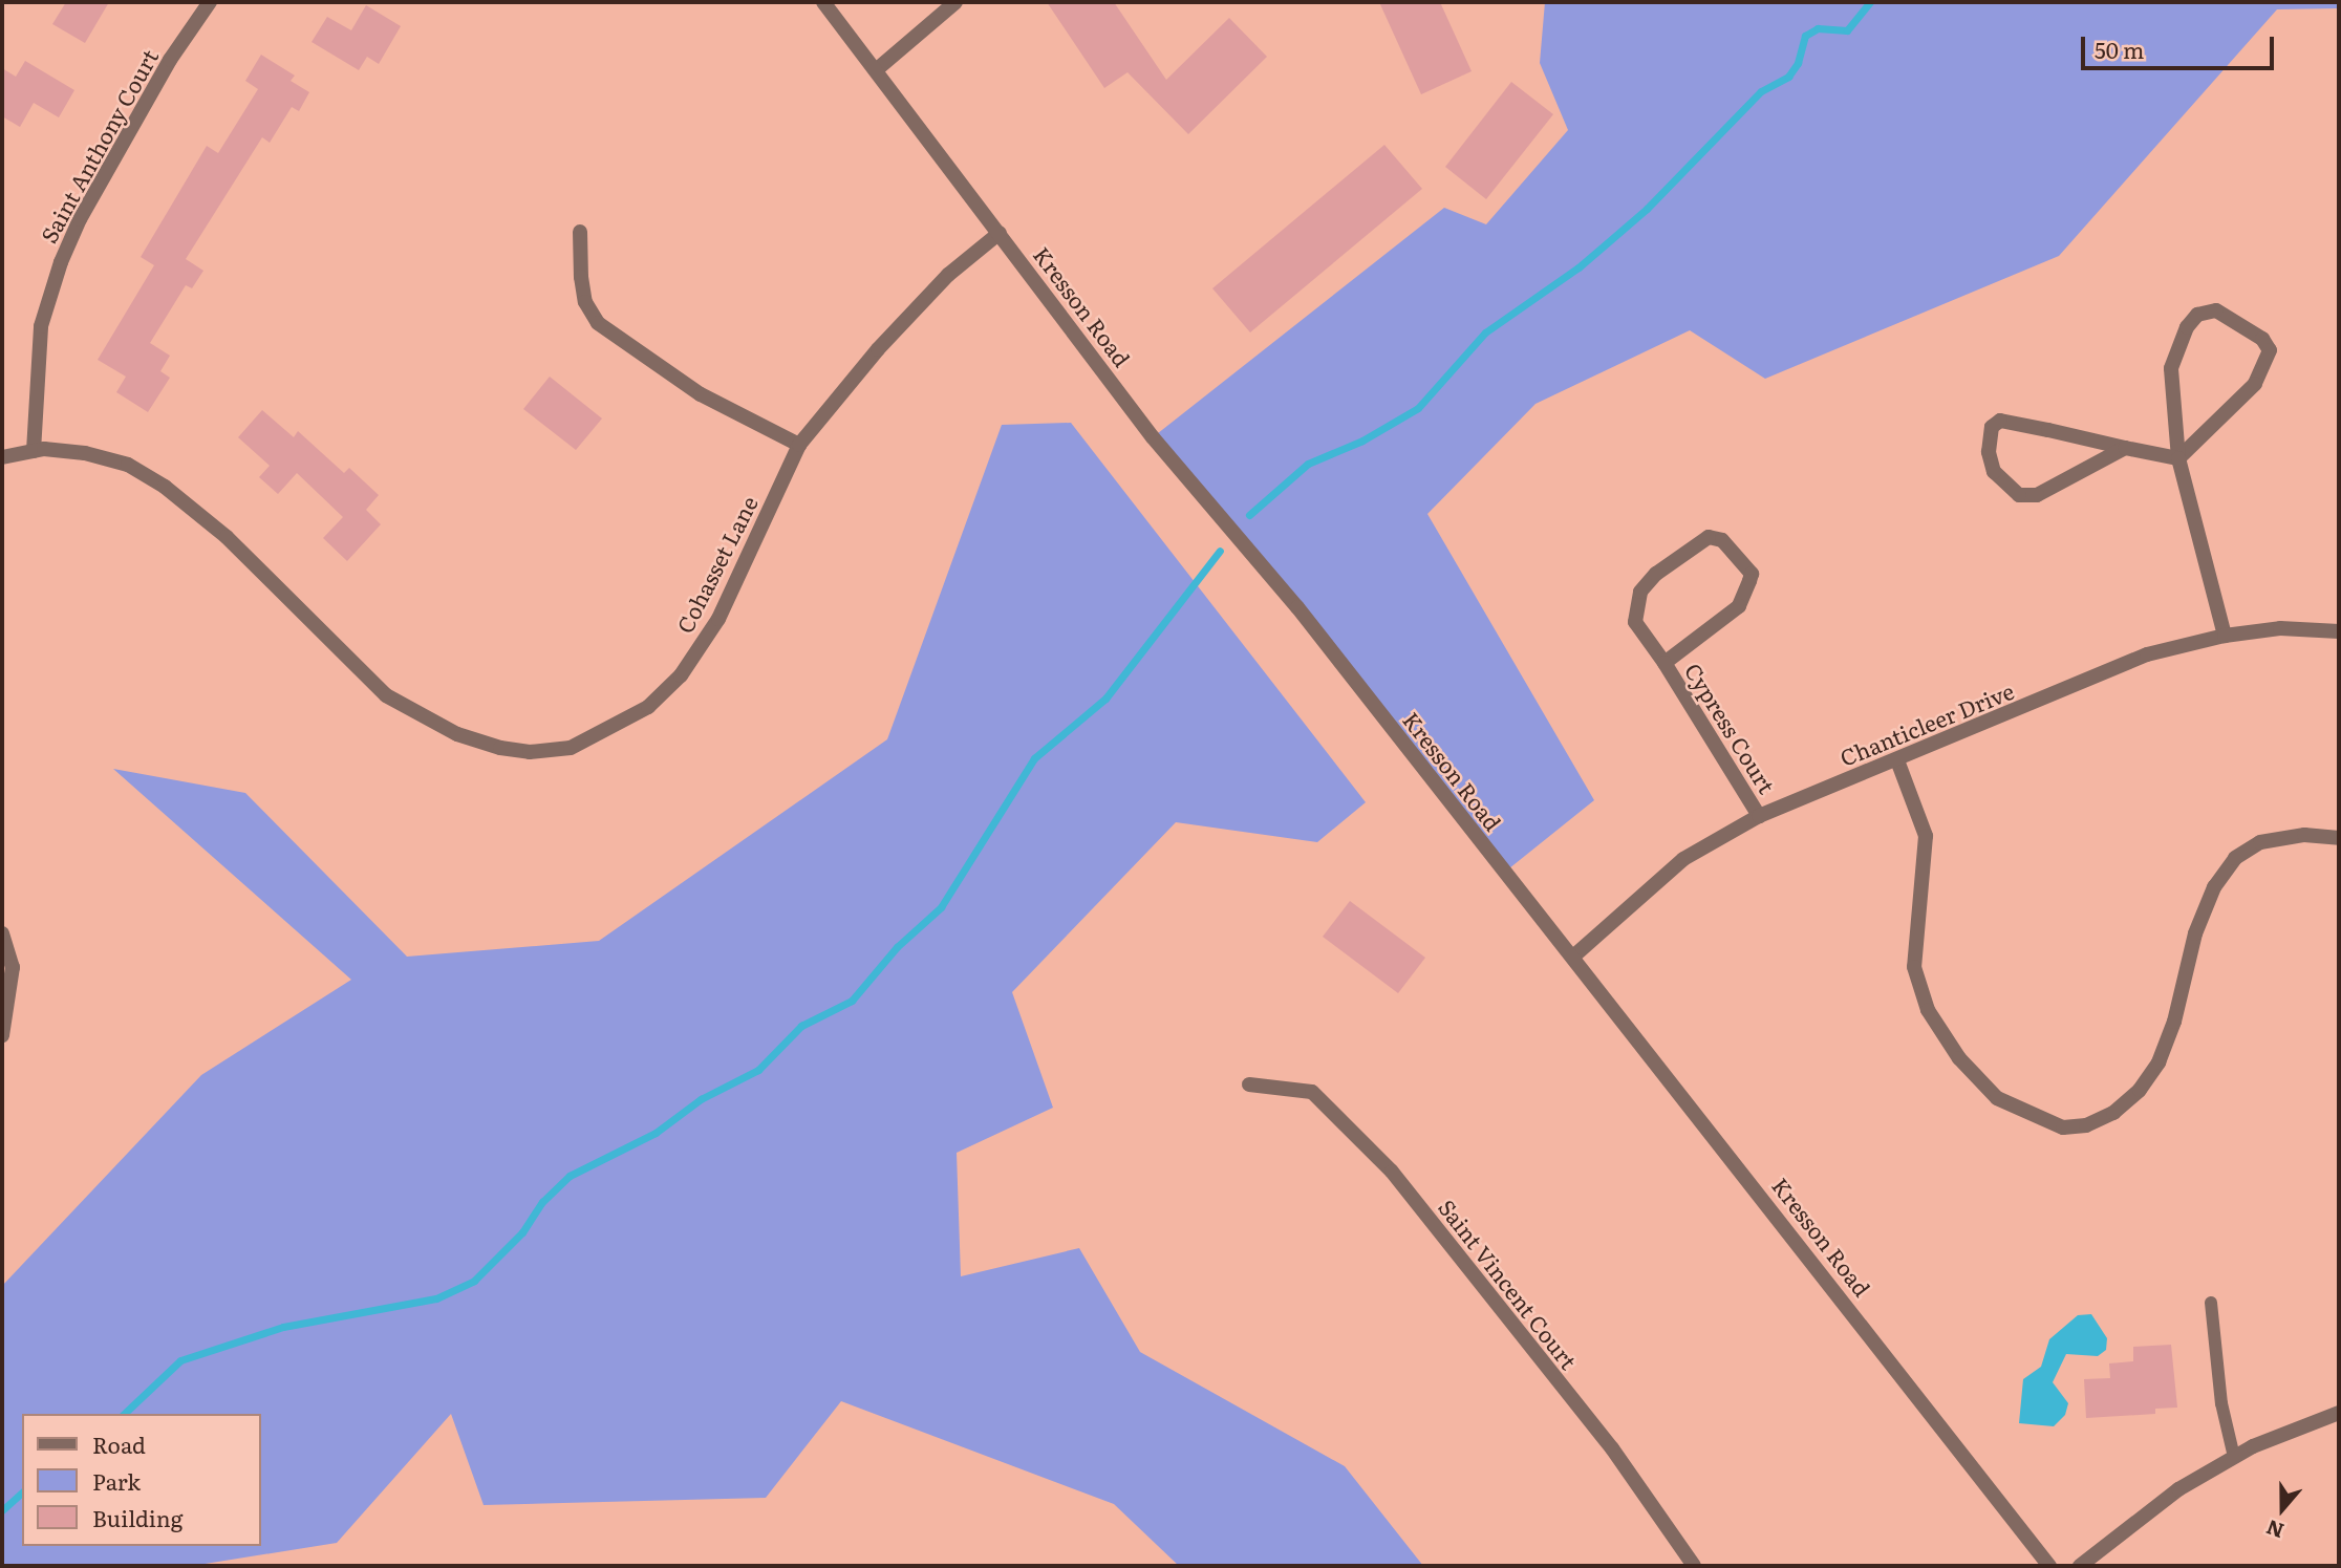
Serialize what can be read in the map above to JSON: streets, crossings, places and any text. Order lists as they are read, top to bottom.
{
  "streets": {
    "street": [
      "Saint Anthony Court",
      "Kresson Road",
      "Cohasset Lane",
      "Chanticleer Drive",
      "Cypress Court",
      "Saint Vincent Court"
    ]
  },
  "crossings": [
    ["Saint Anthony Court", "Cohasset Lane"],
    ["Kresson Road", "Cohasset Lane"],
    ["Kresson Road", "Chanticleer Drive"],
    ["Chanticleer Drive", "Cypress Court"]
  ],
  "legend": ["Road", "Park", "Building"],
  "scale_bar": "50 m",
  "north": "bottom"
}
